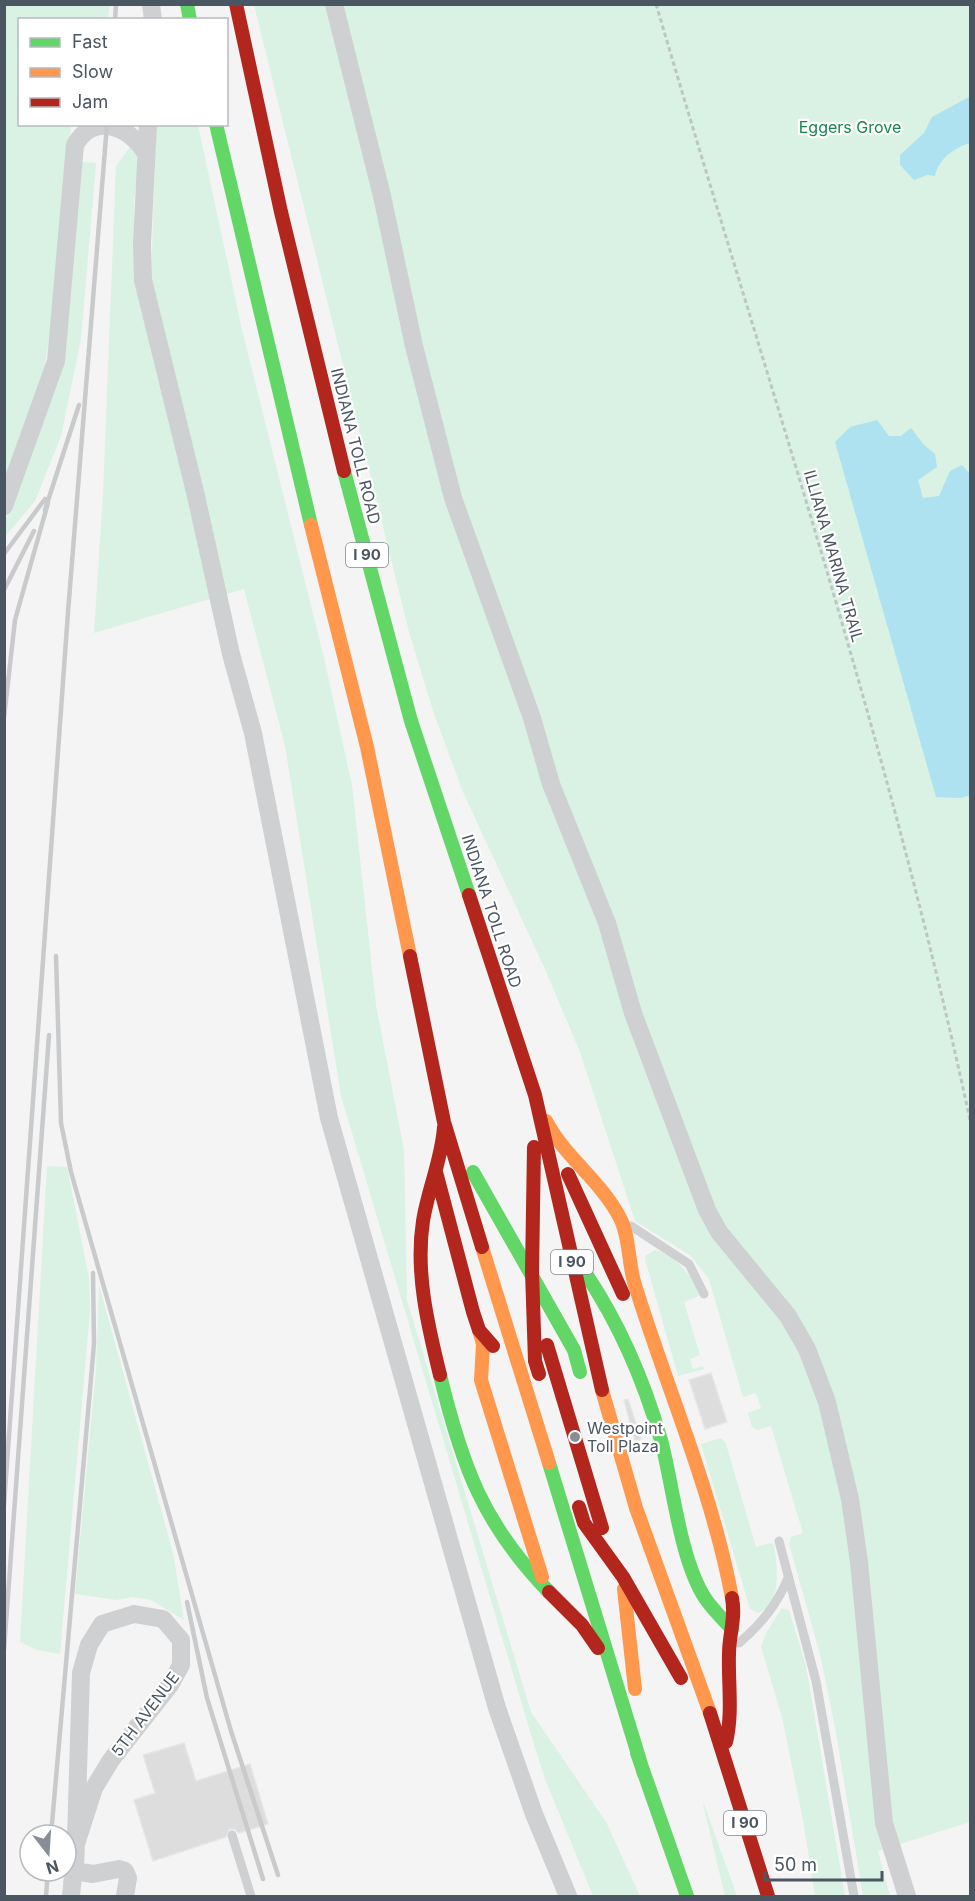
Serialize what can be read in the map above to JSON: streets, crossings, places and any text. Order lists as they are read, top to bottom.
{
  "streets": {
    "highway": ["INDIANA TOLL ROAD", "I 90"],
    "street": ["5TH AVENUE"],
    "path": ["ILLIANA MARINA TRAIL"]
  },
  "crossings": [
    ["INDIANA TOLL ROAD", "I 90"]
  ],
  "parks": ["Eggers Grove"],
  "places": ["Westpoint Toll Plaza"],
  "legend": ["Fast", "Slow", "Jam"],
  "scale_bar": "50 m",
  "north": "bottom"
}
